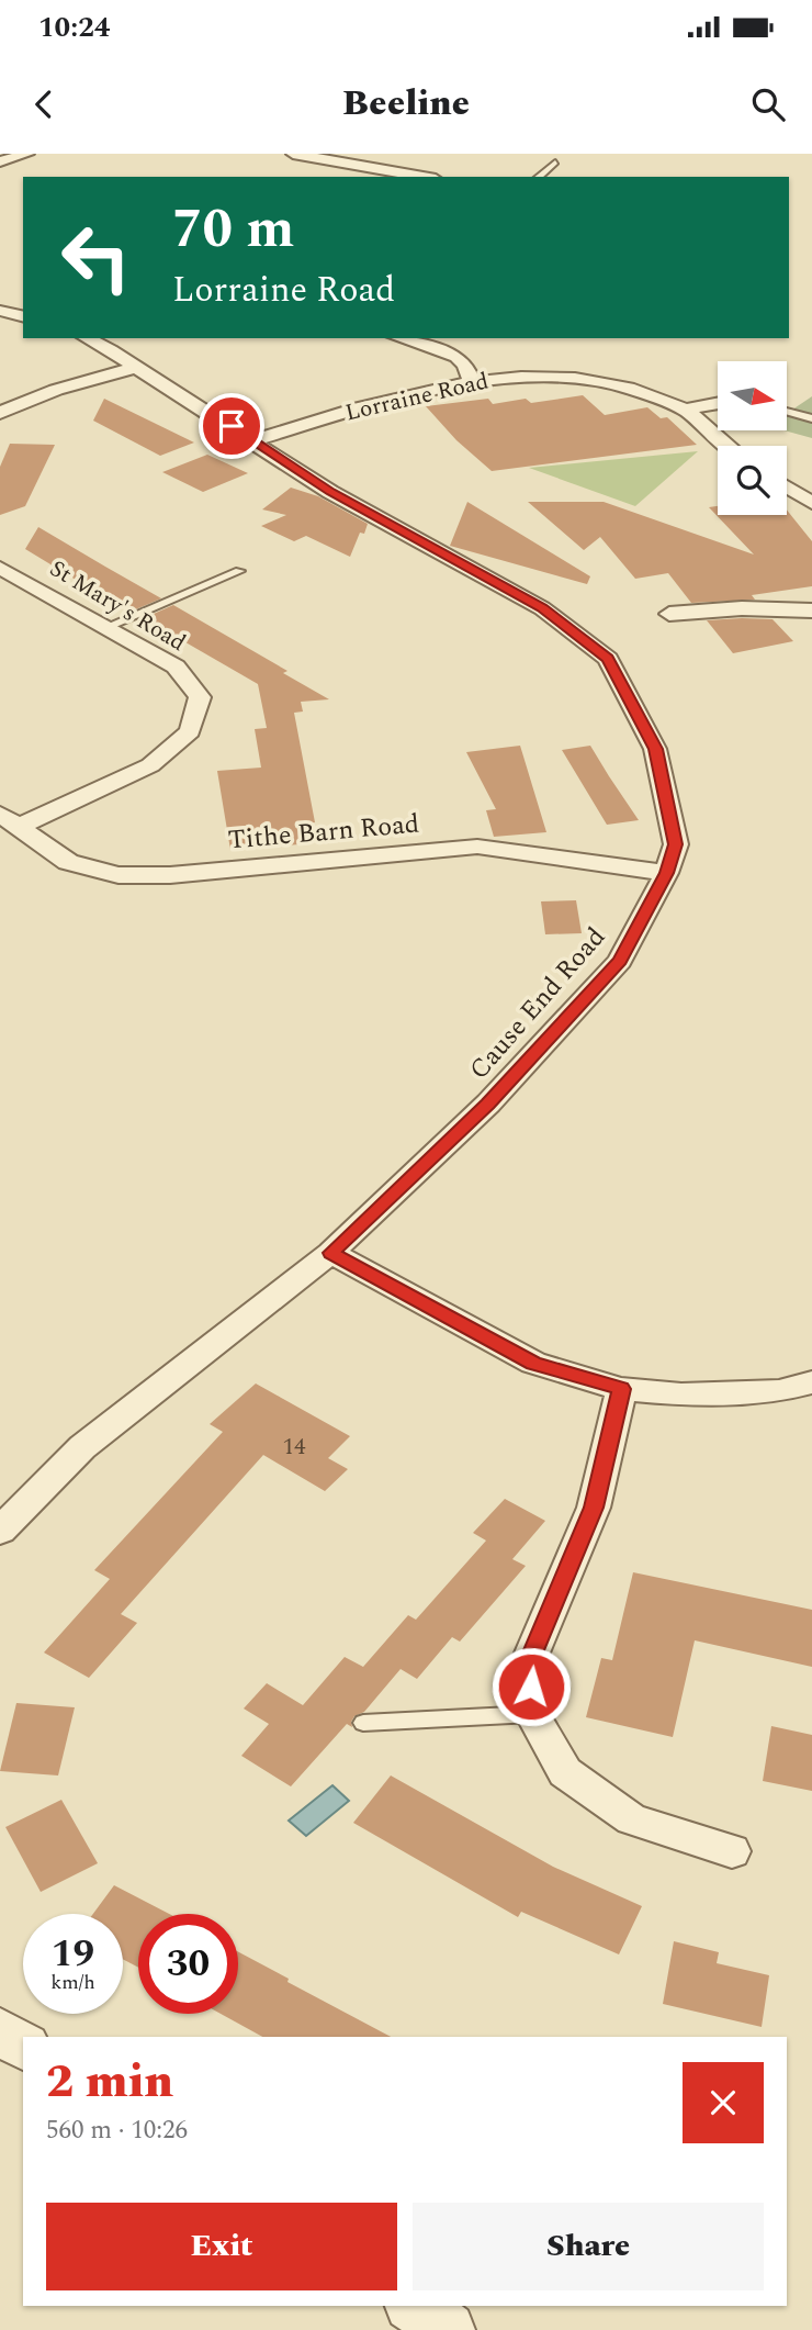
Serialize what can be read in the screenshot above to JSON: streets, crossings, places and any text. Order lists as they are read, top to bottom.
{
  "streets": {
    "street": [
      "Lorraine Road",
      "St Mary's Road",
      "Tithe Barn Road",
      "Cause End Road"
    ]
  },
  "crossings": [
    ["Lorraine Road", "Cause End Road"],
    ["St Mary's Road", "Tithe Barn Road"],
    ["Tithe Barn Road", "Cause End Road"]
  ],
  "house_numbers": ["14"],
  "north": "right",
  "page": {
    "status": "10:24",
    "header": "Beeline",
    "turn": ["70 m", "Lorraine Road"],
    "speed": "19 km/h",
    "limit": "30",
    "heading": ["2 min", "560 m · 10:26"],
    "buttons": ["Exit", "Share"]
  }
}
